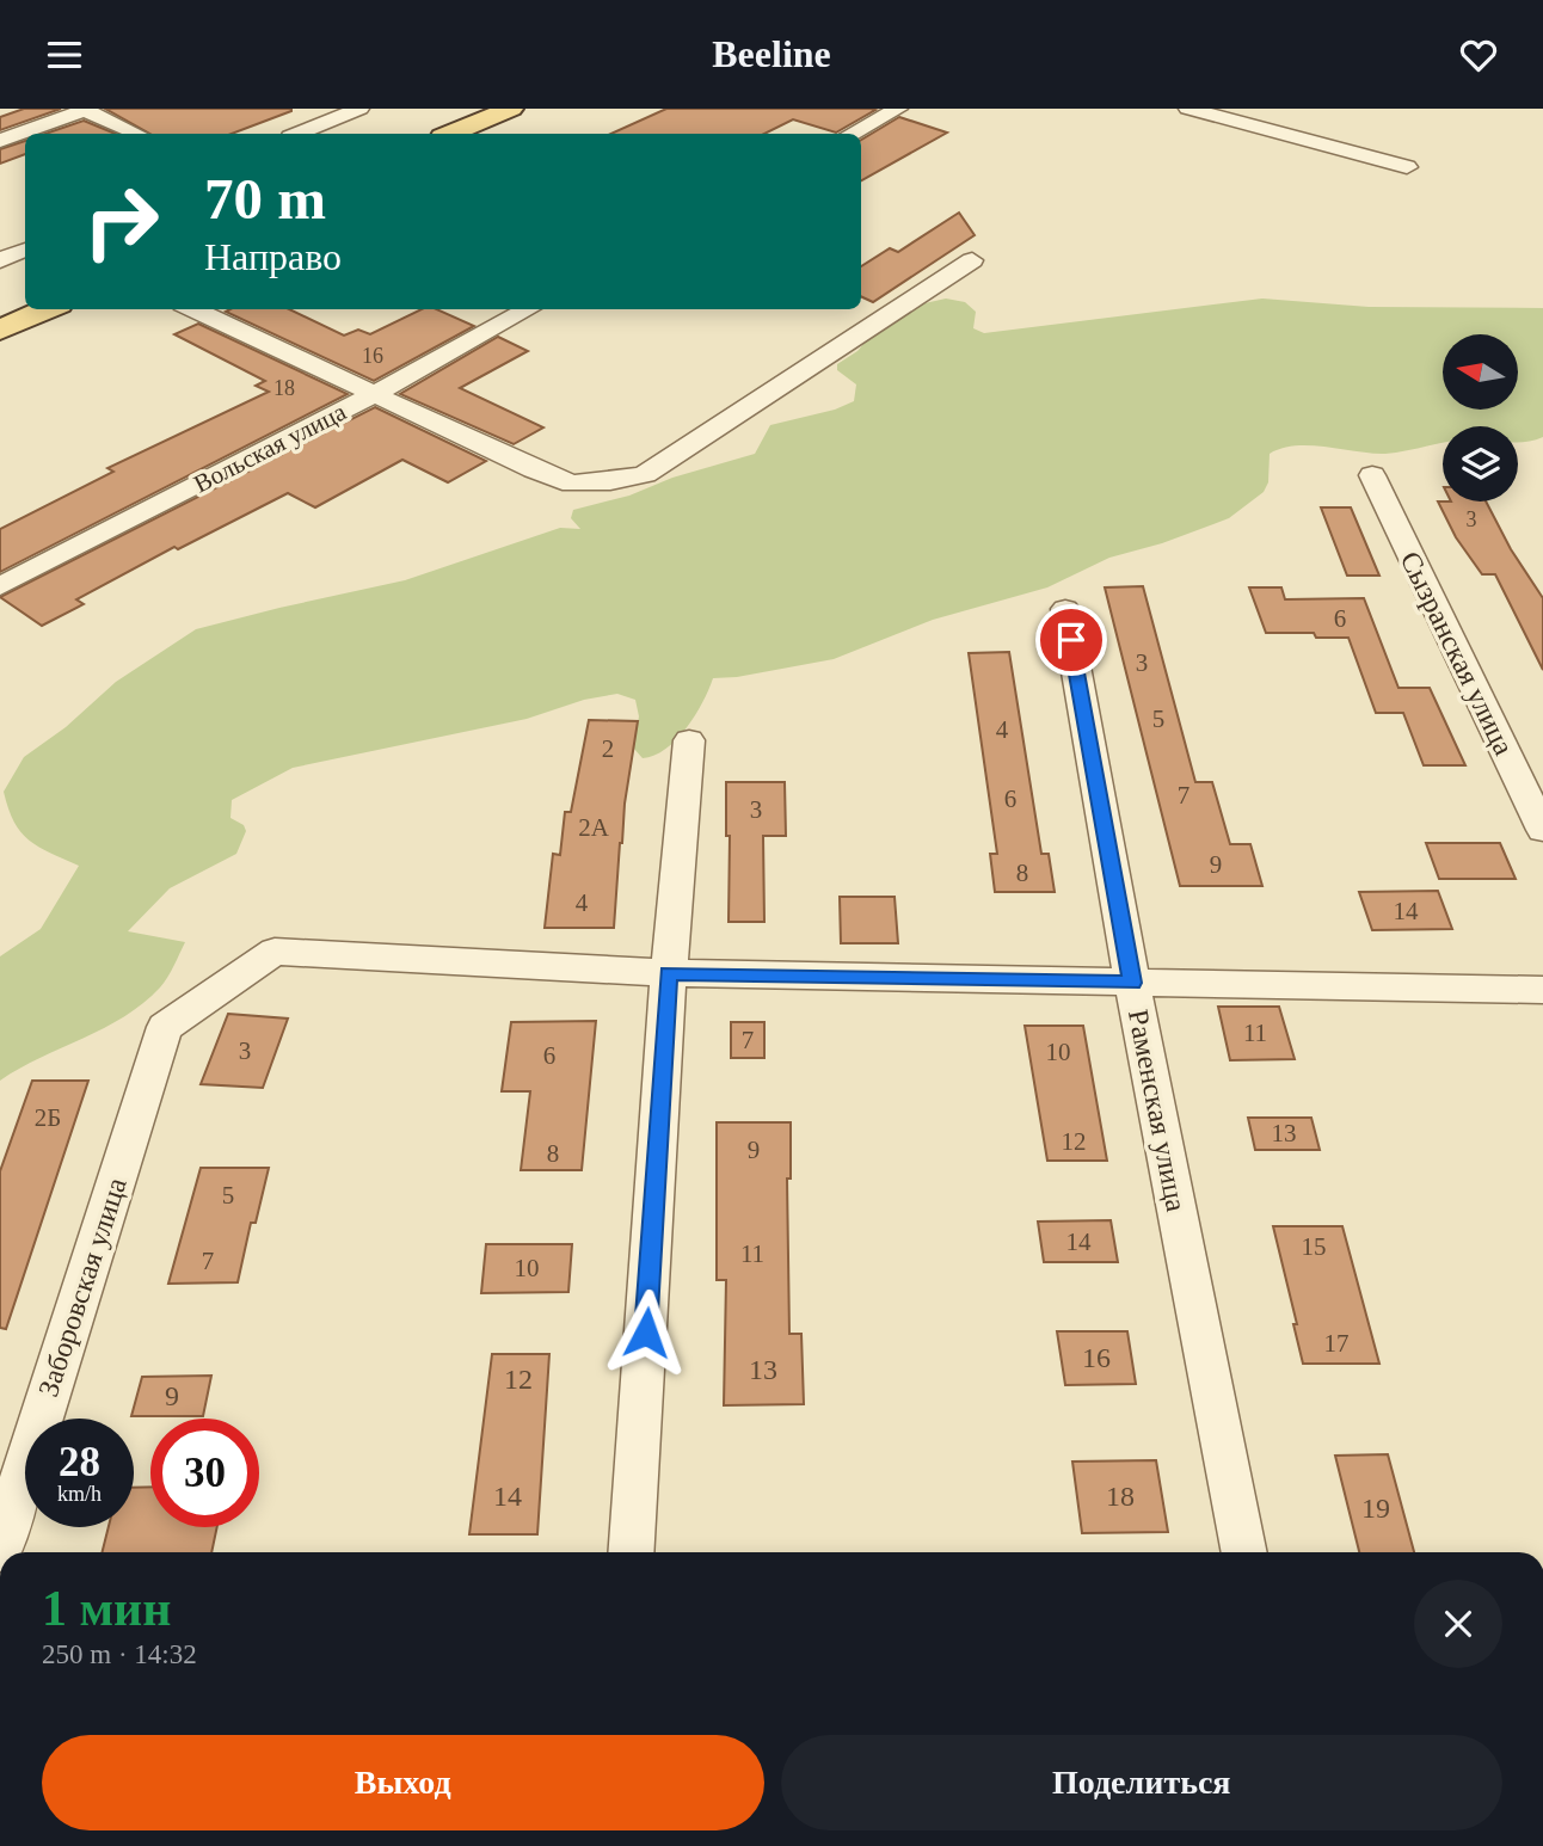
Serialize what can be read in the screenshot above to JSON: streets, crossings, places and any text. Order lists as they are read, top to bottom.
{
  "streets": {
    "street": [
      "Вольская улица",
      "Сызранская улица",
      "Раменская улица",
      "Заборовская улица"
    ]
  },
  "house_numbers": [
    "16",
    "18",
    "3",
    "6",
    "3",
    "5",
    "4",
    "2",
    "7",
    "6",
    "3",
    "2А",
    "9",
    "8",
    "4",
    "14",
    "11",
    "7",
    "3",
    "10",
    "6",
    "2Б",
    "13",
    "12",
    "9",
    "8",
    "5",
    "14",
    "15",
    "11",
    "7",
    "10",
    "17",
    "16",
    "13",
    "12",
    "9",
    "14",
    "18",
    "19"
  ],
  "north": "left",
  "page": {
    "header": "Beeline",
    "turn": ["70 m", "Направо"],
    "speed": "28 km/h",
    "limit": "30",
    "heading": ["1 мин", "250 m · 14:32"],
    "buttons": ["Выход", "Поделиться"]
  }
}
